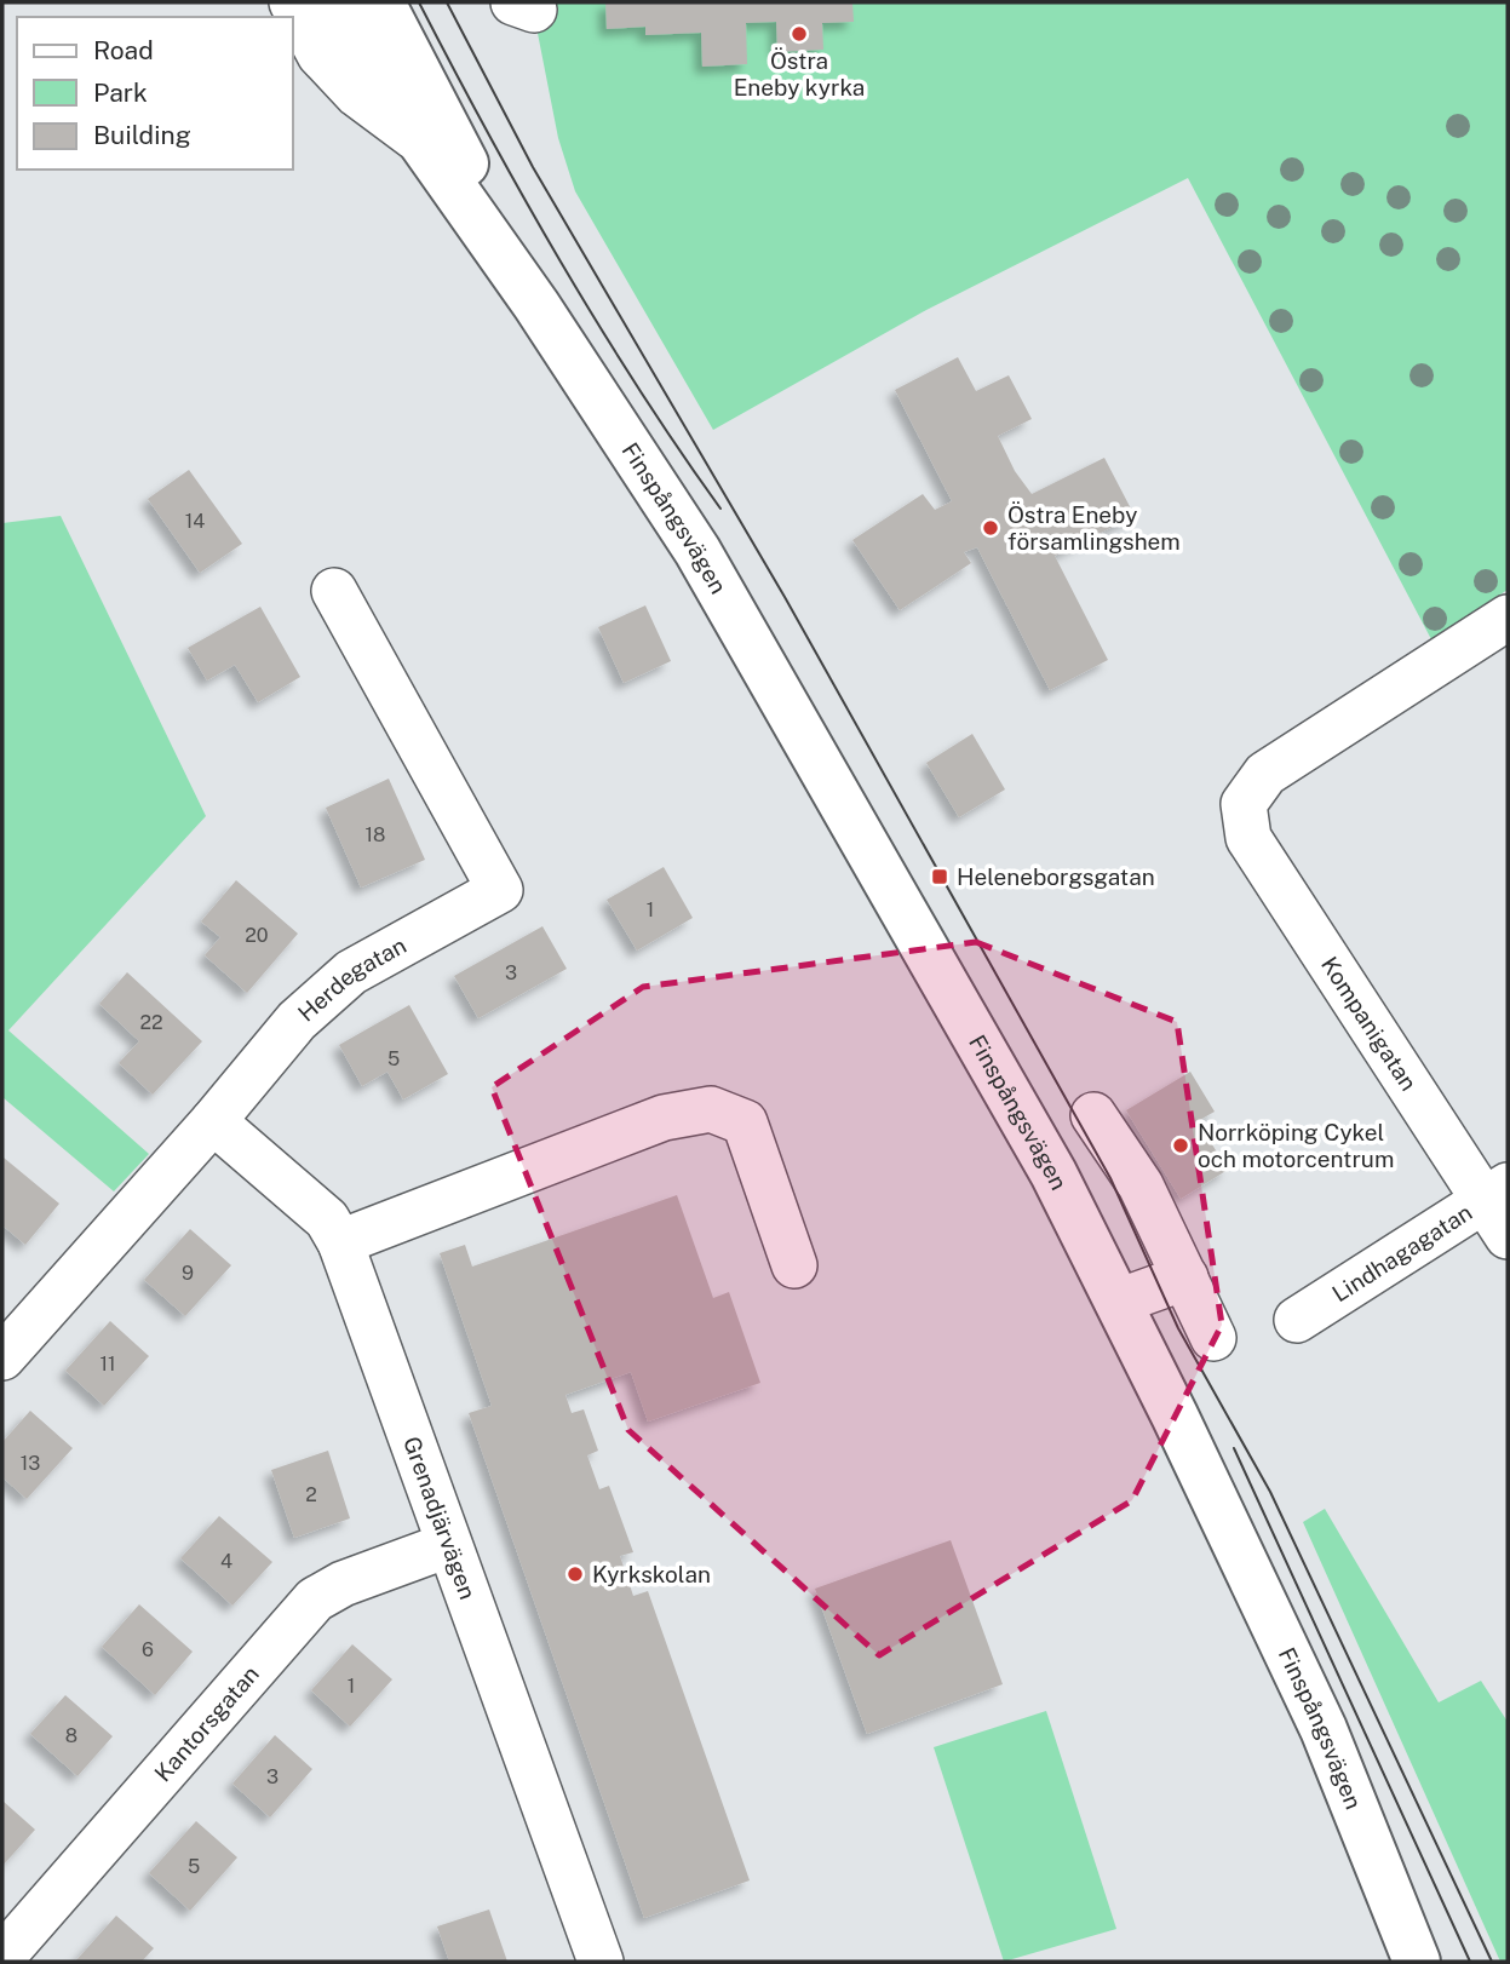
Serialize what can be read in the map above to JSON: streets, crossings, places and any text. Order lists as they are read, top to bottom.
{
  "streets": {
    "main road": ["Finspångsvägen"],
    "street": [
      "Herdegatan",
      "Kompanigatan",
      "Lindhagagatan",
      "Grenadjärvägen",
      "Kantorsgatan"
    ]
  },
  "crossings": [
    ["Herdegatan", "Grenadjärvägen"],
    ["Kompanigatan", "Lindhagagatan"],
    ["Grenadjärvägen", "Kantorsgatan"]
  ],
  "places": {
    "other": [
      "Östra Eneby kyrka",
      "Östra Eneby församlingshem",
      "Norrköping Cykel och motorcentrum",
      "Kyrkskolan"
    ],
    "transit": ["Heleneborgsgatan"]
  },
  "house_numbers": [
    "14",
    "18",
    "1",
    "20",
    "3",
    "22",
    "5",
    "9",
    "11",
    "13",
    "2",
    "4",
    "6",
    "1",
    "8",
    "3",
    "5"
  ],
  "legend": ["Road", "Park", "Building"]
}
